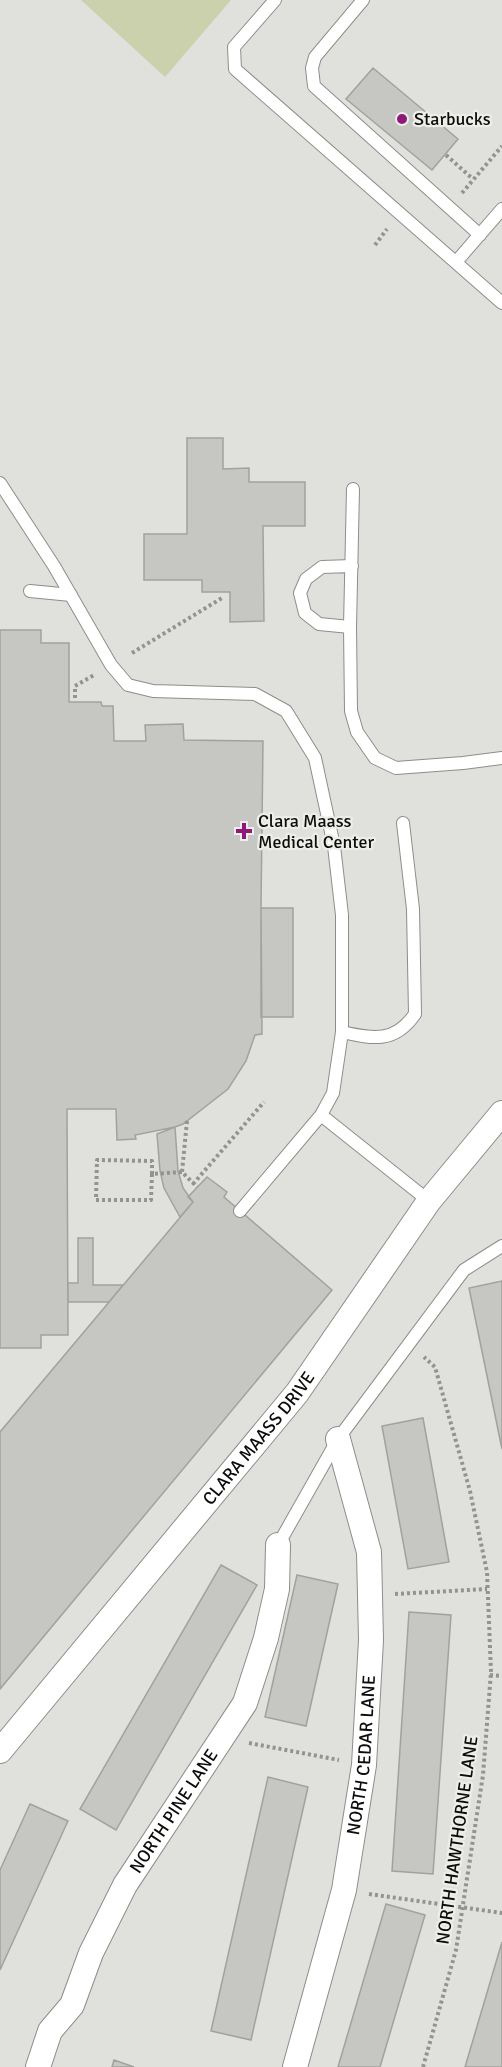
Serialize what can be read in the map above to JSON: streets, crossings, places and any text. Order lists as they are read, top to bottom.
{
  "streets": {
    "street": ["CLARA MAASS DRIVE", "NORTH CEDAR LANE", "NORTH PINE LANE"],
    "path": ["NORTH HAWTHORNE LANE"]
  },
  "places": {
    "other": ["Starbucks"],
    "health": ["Clara Maass Medical Center"]
  }
}
